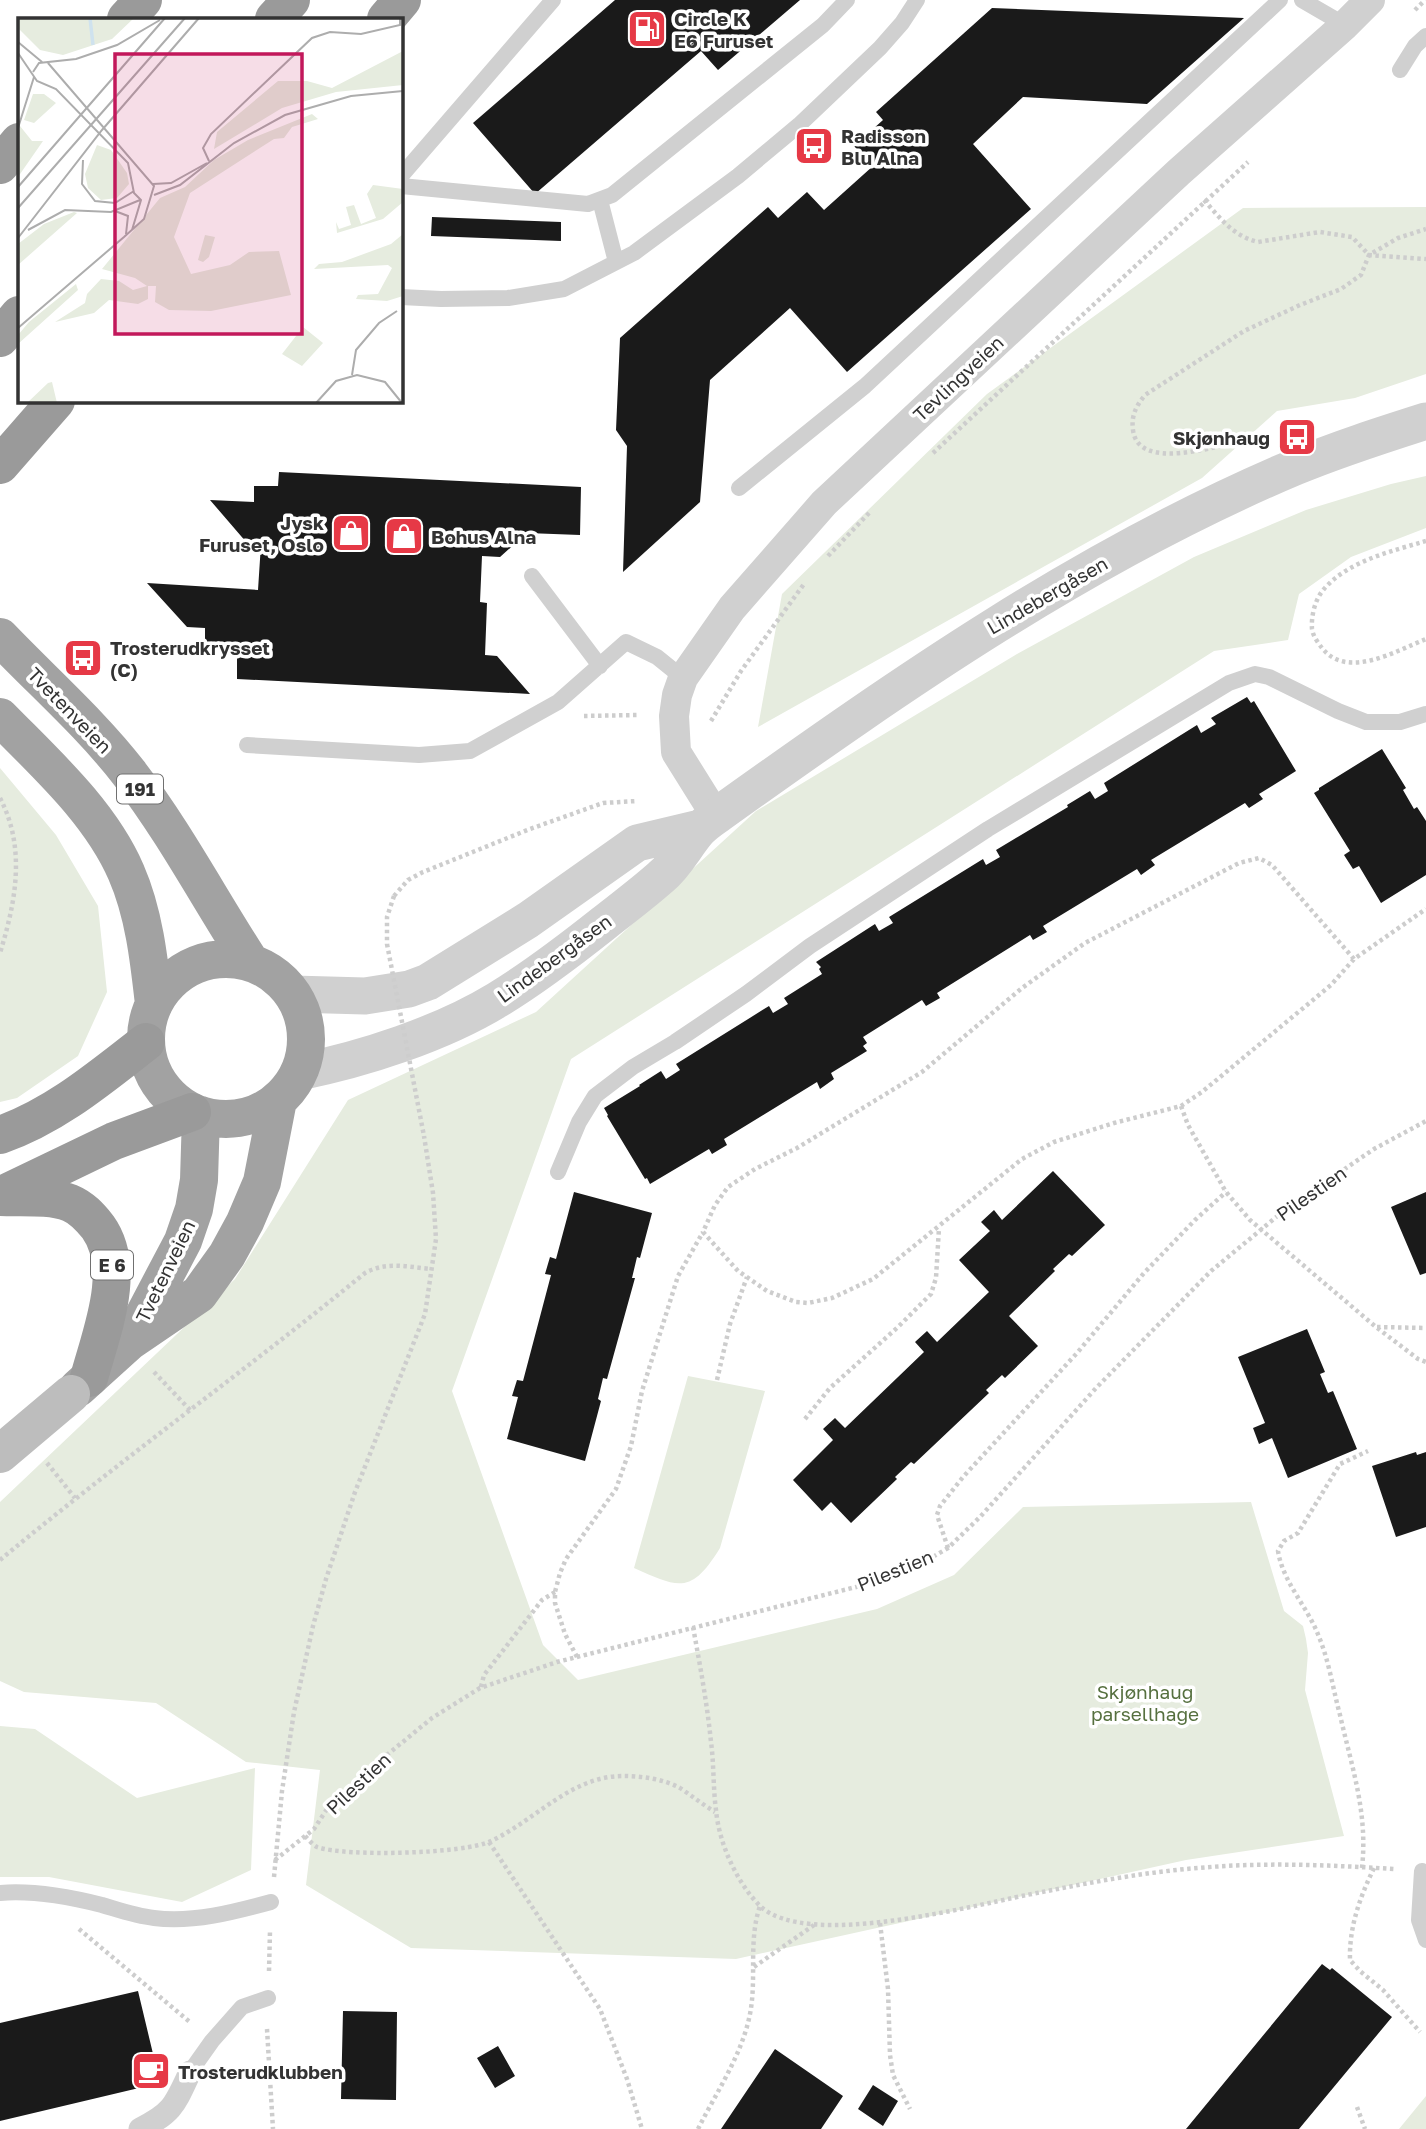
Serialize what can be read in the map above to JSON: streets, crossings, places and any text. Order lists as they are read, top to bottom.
{
  "streets": {
    "highway": ["Tvetenveien", "191", "E 6"],
    "street": ["Tevlingveien", "Lindebergåsen"],
    "path": ["Pilestien"]
  },
  "crossings": [
    ["Tevlingveien", "Lindebergåsen"],
    ["Lindebergåsen", "Tvetenveien"],
    ["Lindebergåsen", "E 6"],
    ["Tvetenveien", "E 6"]
  ],
  "parks": ["Skjønhaug parsellhage"],
  "places": {
    "fuel station": ["Circle K E6 Furuset"],
    "bus stop": ["Radisson Blu Alna", "Skjønhaug", "Trosterudkrysset (C)"],
    "shop": ["Jysk Furuset, Oslo", "Bohus Alna"],
    "cafe": ["Trosterudklubben"]
  }
}
